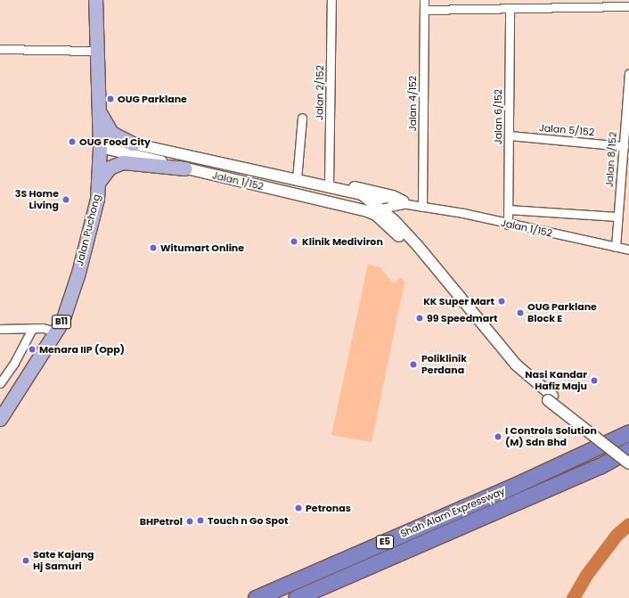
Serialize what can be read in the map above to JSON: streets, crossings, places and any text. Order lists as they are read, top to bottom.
{
  "streets": {
    "highway": ["Shah Alam Expressway", "E5"],
    "main road": ["Jalan Puchong", "B11"],
    "street": [
      "Jalan 2/152",
      "Jalan 4/152",
      "Jalan 6/152",
      "Jalan 5/152",
      "Jalan 8/152",
      "Jalan 1/152"
    ]
  },
  "crossings": [
    ["Jalan 2/152", "Jalan 1/152"],
    ["Jalan 4/152", "Jalan 1/152"],
    ["Jalan 6/152", "Jalan 5/152"],
    ["Jalan 6/152", "Jalan 1/152"],
    ["Jalan 5/152", "Jalan 8/152"],
    ["Jalan 8/152", "Jalan 1/152"],
    ["Jalan 1/152", "Jalan Puchong"]
  ],
  "places": [
    "OUG Parklane",
    "OUG Food City",
    "3S Home Living",
    "Klinik Mediviron",
    "Witumart Online",
    "KK Super Mart",
    "OUG Parklane Block E",
    "99 Speedmart",
    "Menara IIP (Opp)",
    "Poliklinik Perdana",
    "Nasi Kandar Hafiz Maju",
    "I Controls Solution (M) Sdn Bhd",
    "Petronas",
    "Touch n Go Spot",
    "BHPetrol",
    "Sate Kajang Hj Samuri"
  ]
}
